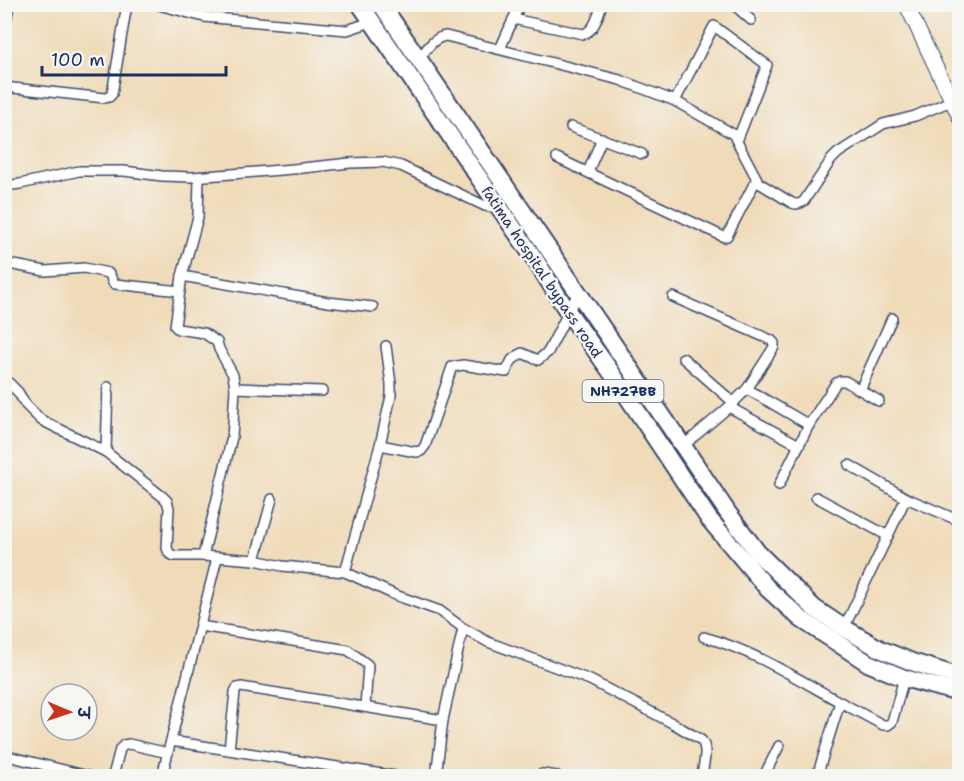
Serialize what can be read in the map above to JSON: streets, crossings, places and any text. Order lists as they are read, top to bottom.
{
  "streets": {
    "highway": ["fatima hospital bypass road", "NH727BB"]
  },
  "scale_bar": "100 m",
  "north": "right"
}
